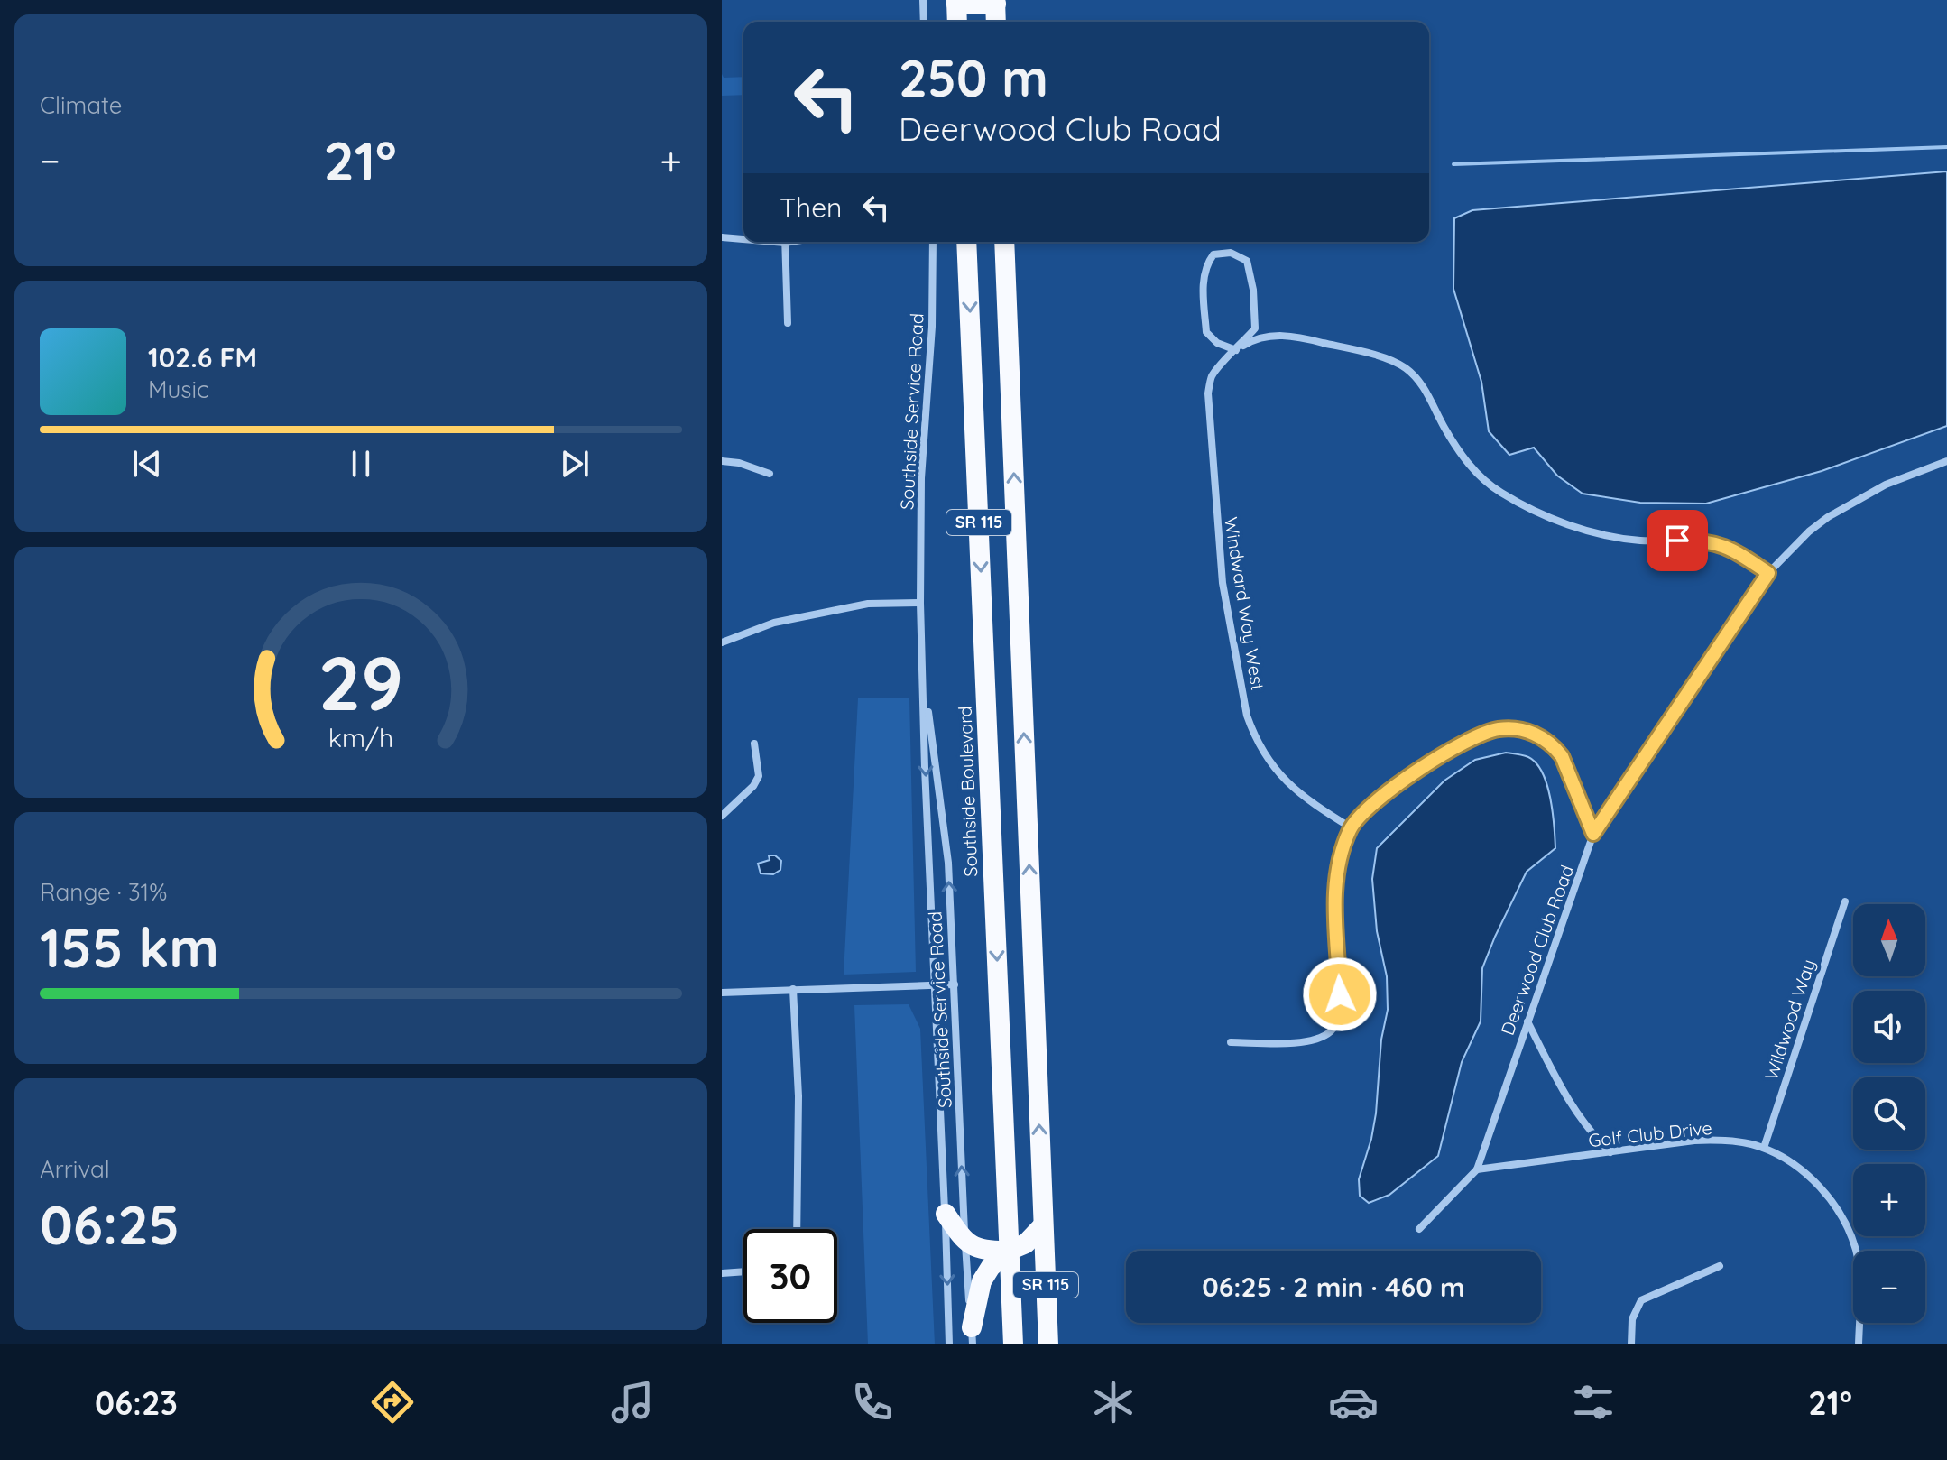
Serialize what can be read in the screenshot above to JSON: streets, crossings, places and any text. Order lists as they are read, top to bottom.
{
  "streets": {
    "highway": ["SR 115", "Southside Boulevard"],
    "street": [
      "Southside Service Road",
      "Windward Way West",
      "Deerwood Club Road",
      "Wildwood Way",
      "Golf Club Drive"
    ]
  },
  "crossings": [
    ["Deerwood Club Road", "Golf Club Drive"],
    ["Wildwood Way", "Golf Club Drive"]
  ],
  "north": "top",
  "page": {
    "tile": [
      "Climate",
      ["Range · 31%", "155 km"],
      ["Arrival", "06:25"]
    ],
    "turn": ["250 m", "Deerwood Club Road"],
    "heat": ["−", "21°", "+"],
    "then": "Then",
    "song": ["102.6 FM", "Music"],
    "map_buttons": ["+", "−"],
    "limit": "30",
    "trip": "06:25 · 2 min · 460 m",
    "tabs": ["06:23", "21°"],
    "gauge": ["29", "km/h"]
  }
}
